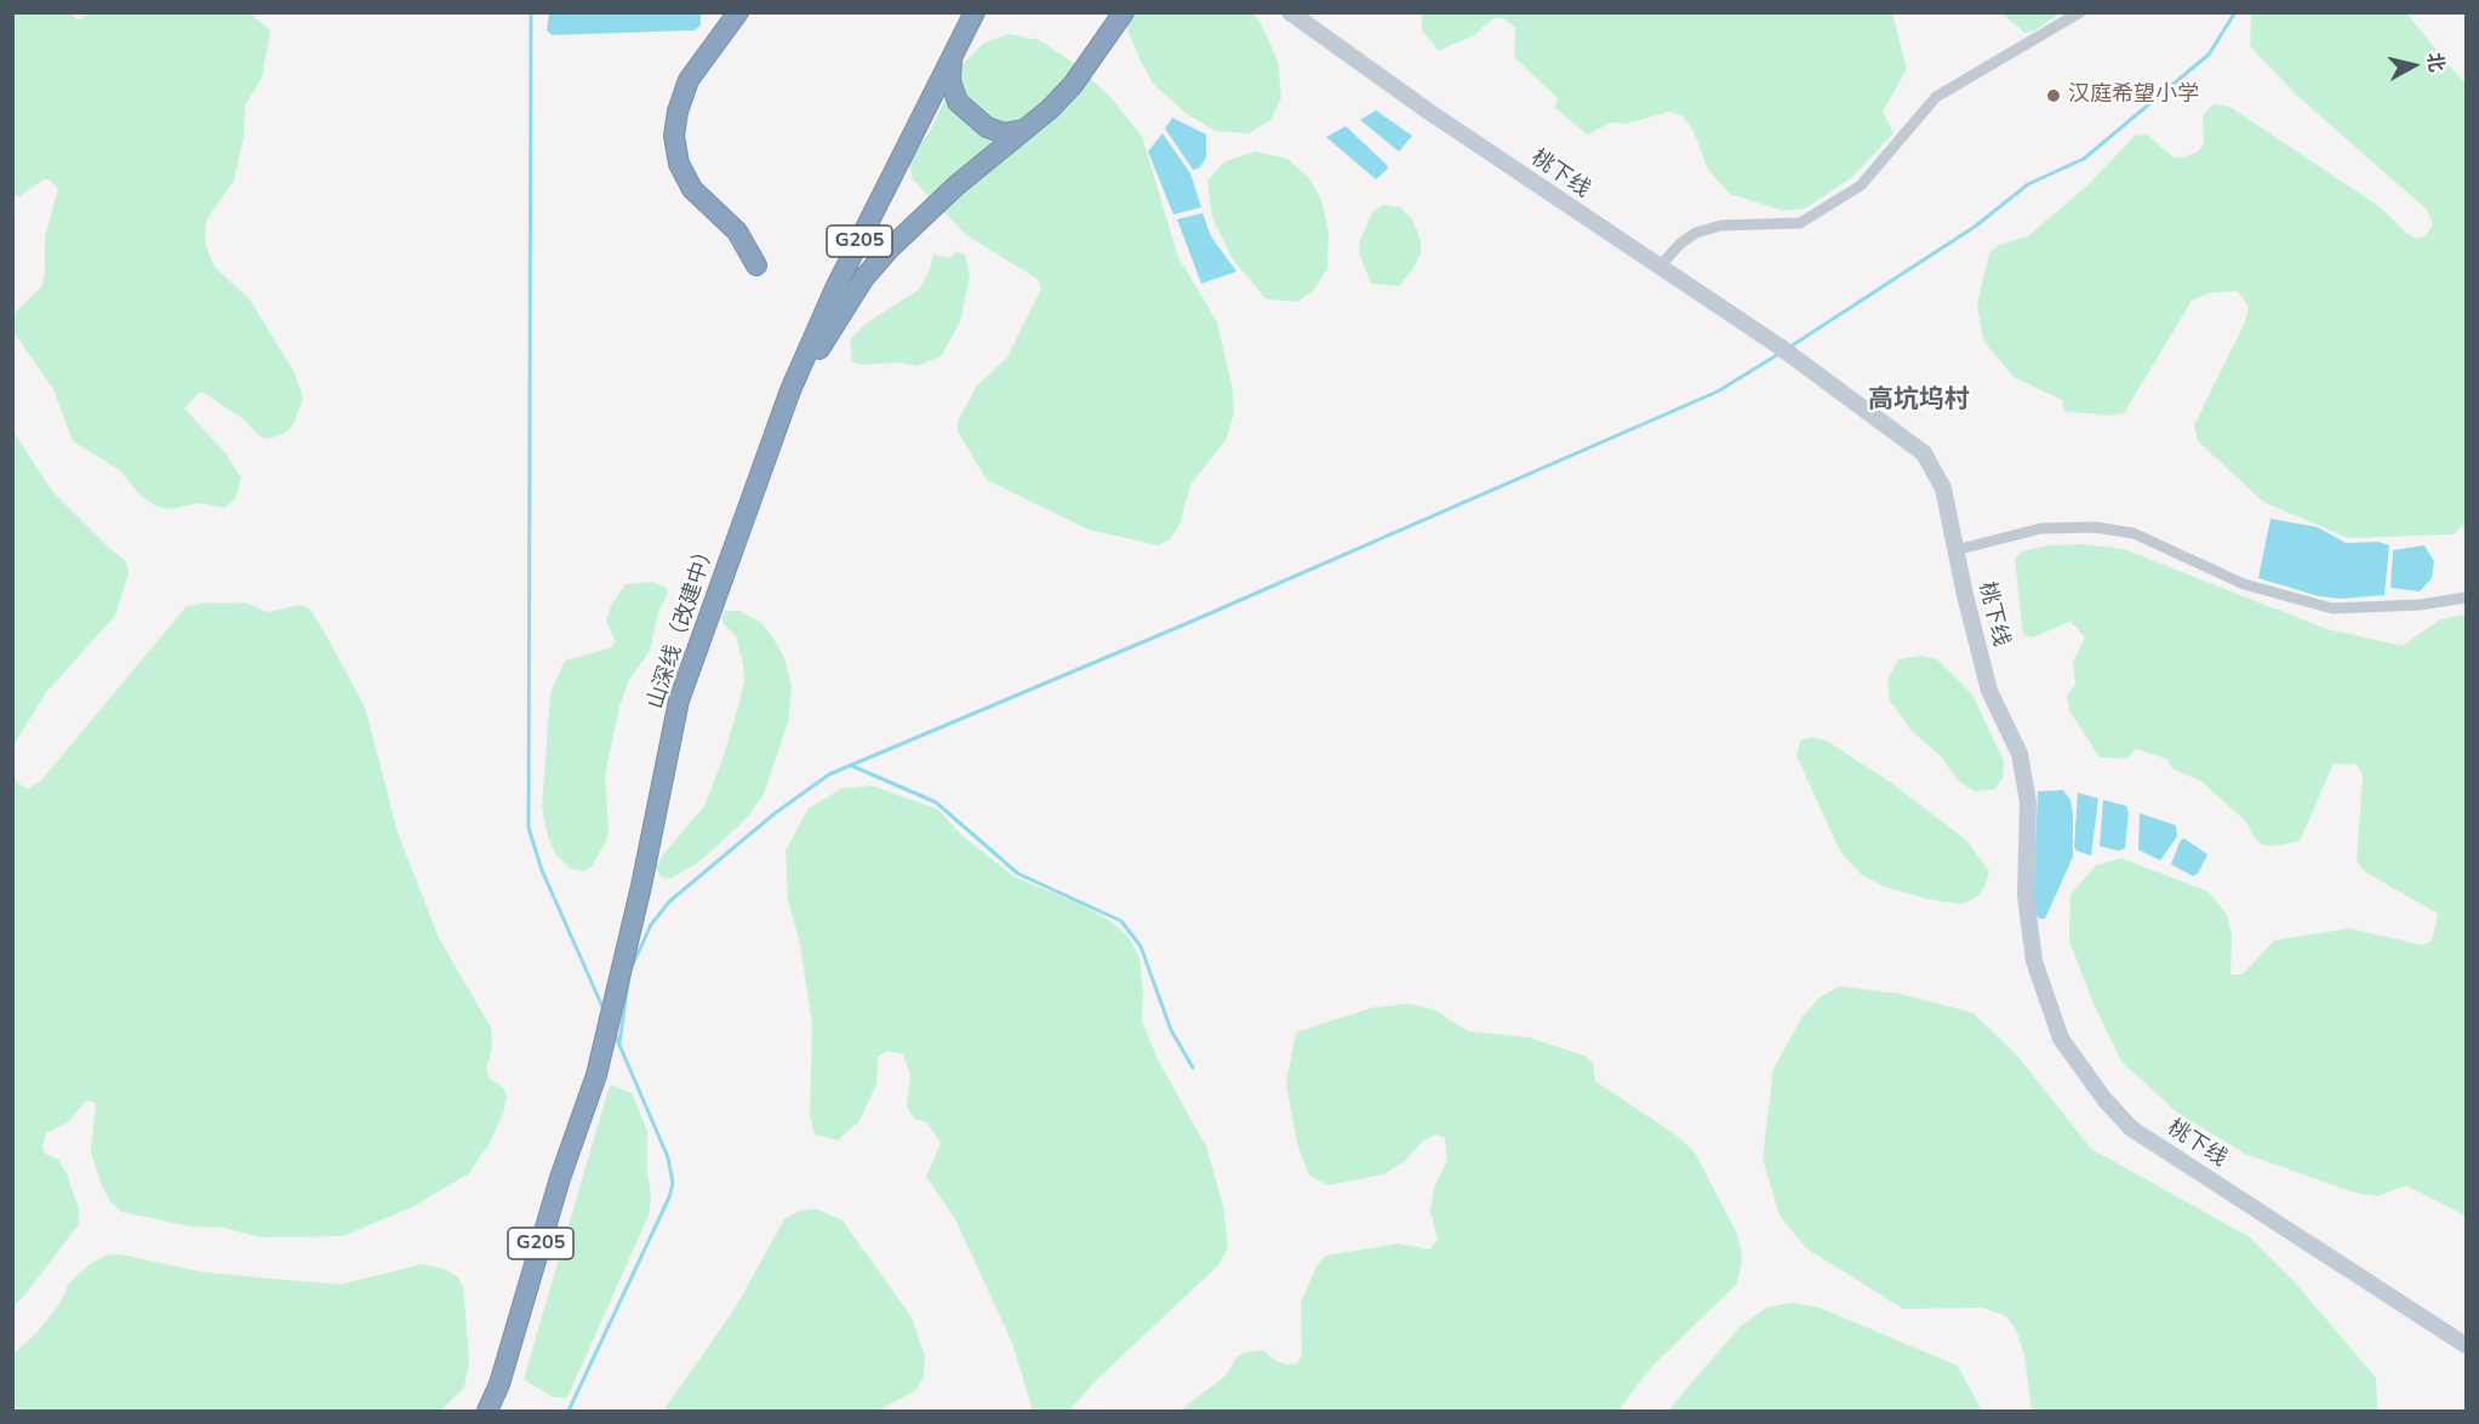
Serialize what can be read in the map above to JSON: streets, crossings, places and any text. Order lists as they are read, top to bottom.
{
  "streets": {
    "highway": ["G205", "山深线（改建中）"],
    "main road": ["桃下线"]
  },
  "districts": ["高坑坞村"],
  "places": ["汉庭希望小学"],
  "north": "right"
}
